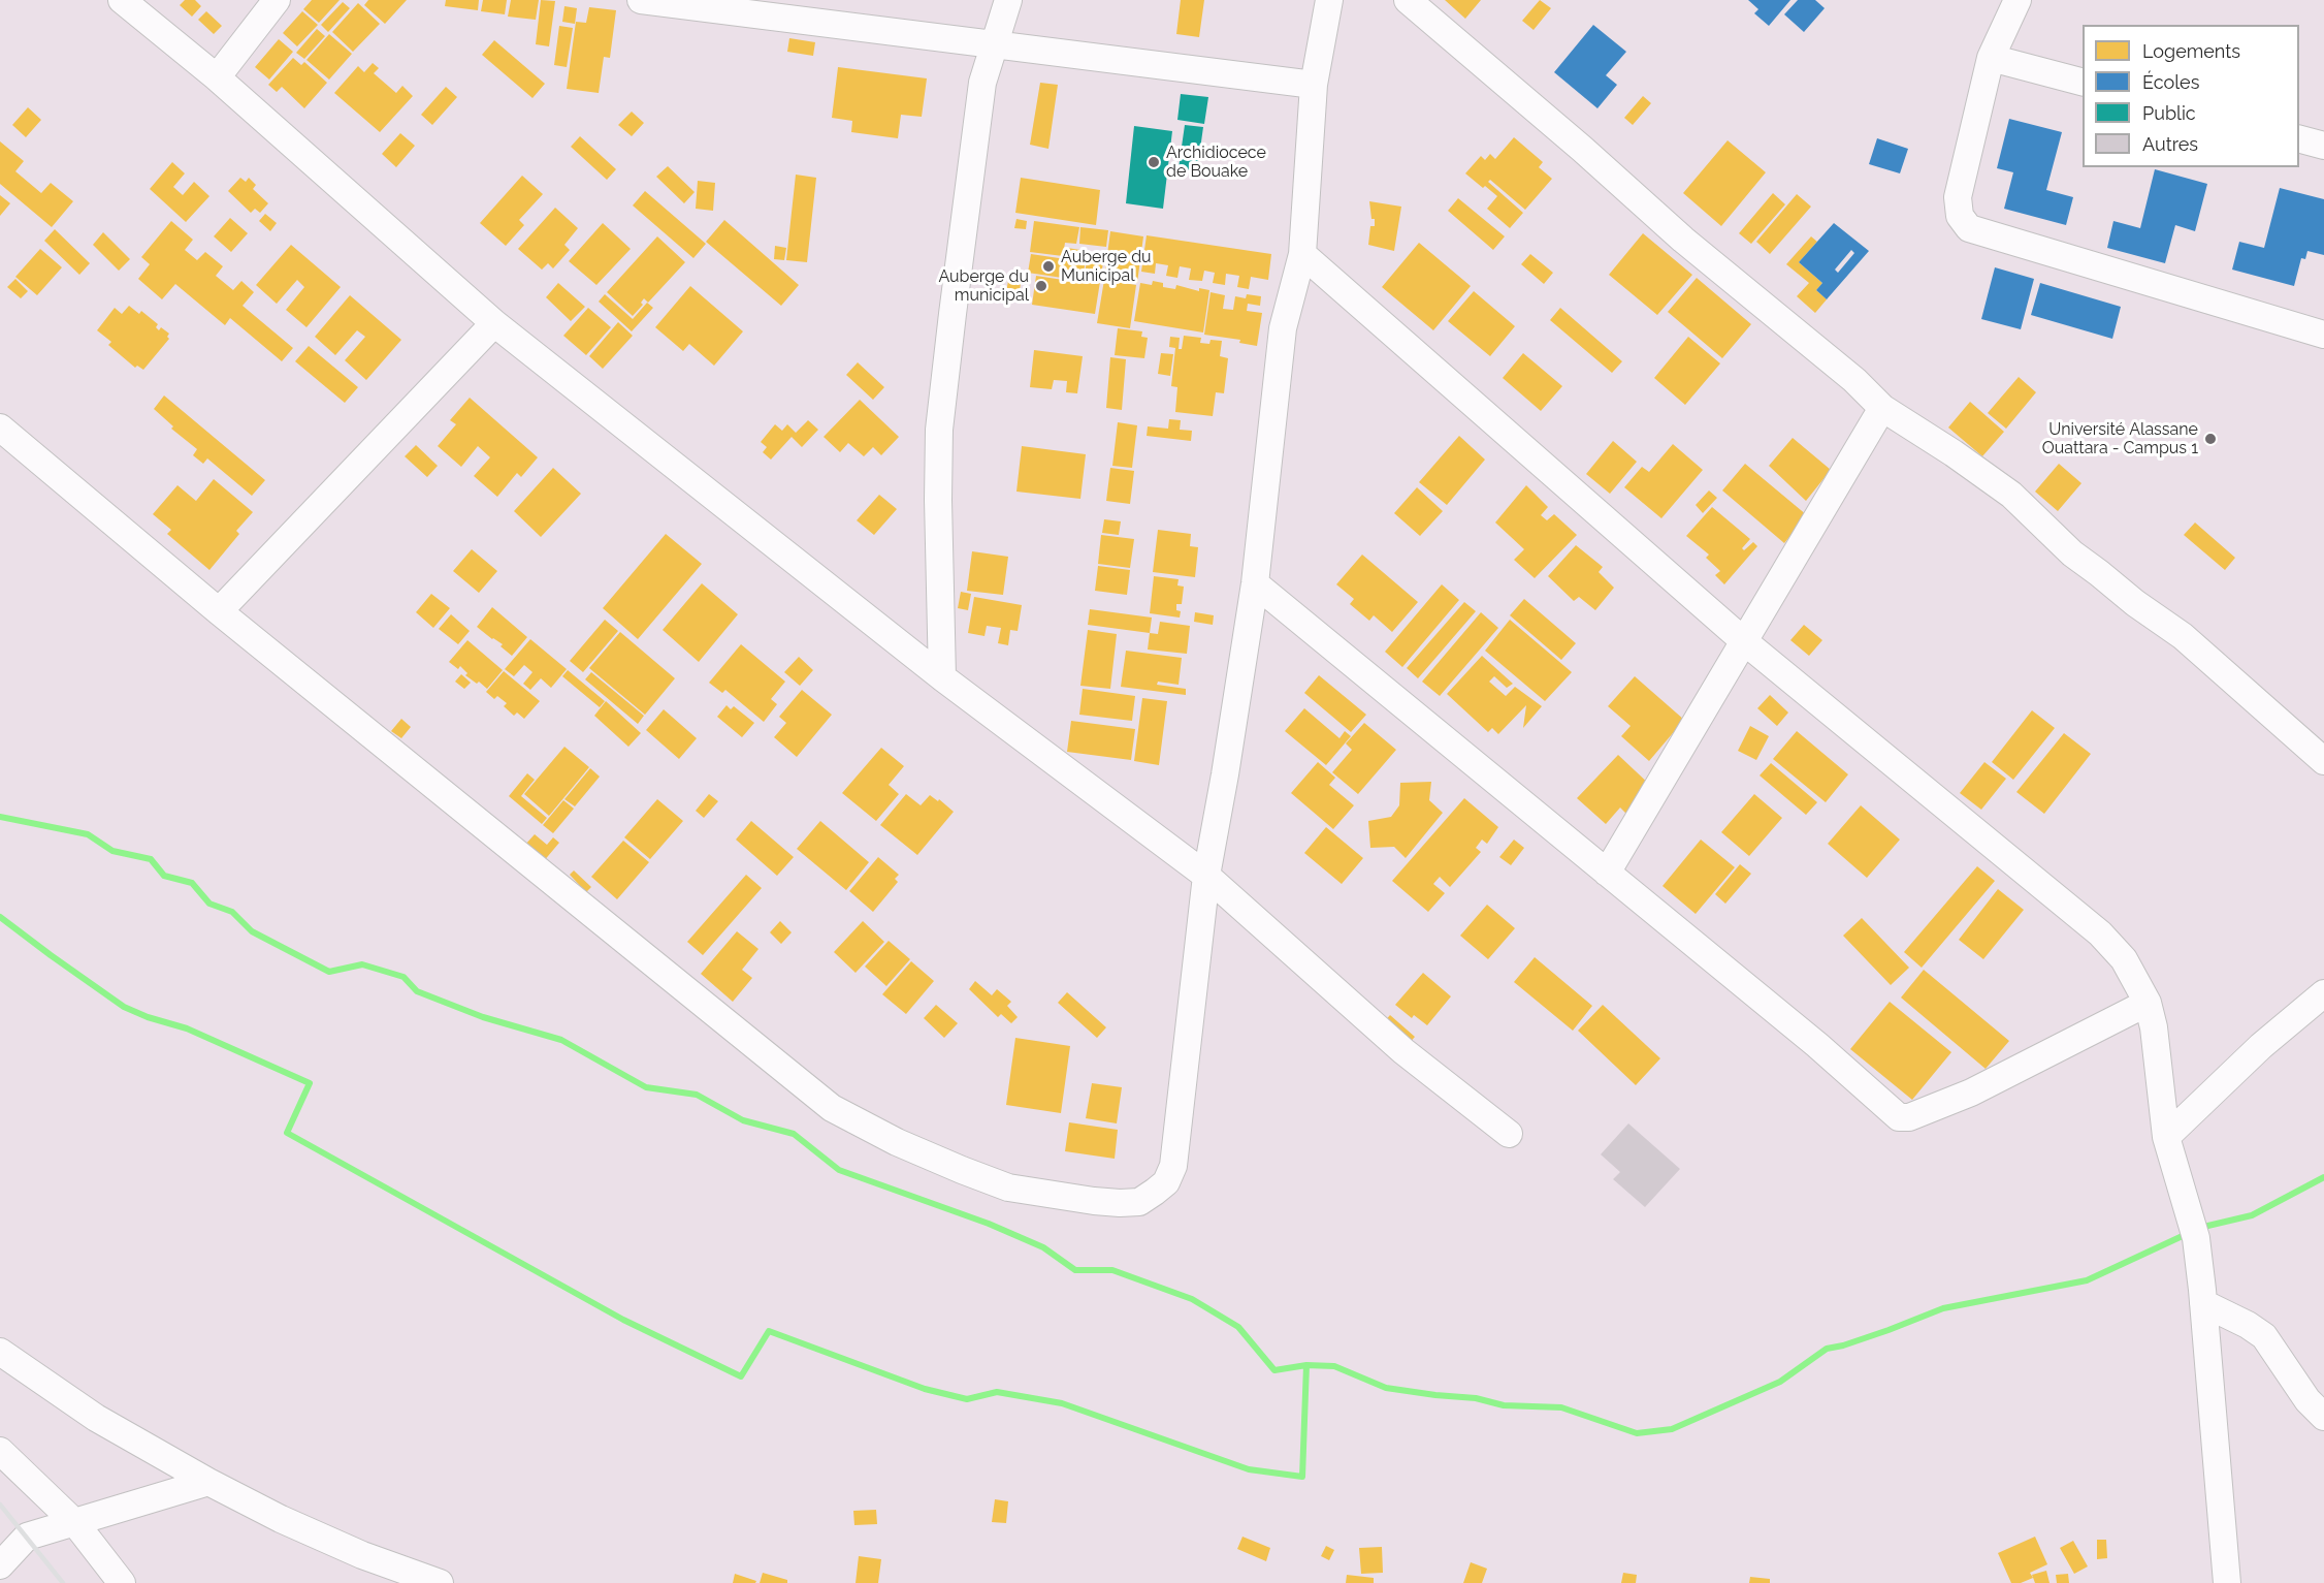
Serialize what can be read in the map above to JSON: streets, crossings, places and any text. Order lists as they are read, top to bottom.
{
  "places": [
    "Archidiocece de Bouake",
    "Auberge du Municipal",
    "Auberge du municipal",
    "Université Alassane Ouattara - Campus 1"
  ],
  "legend": [
    "Logements",
    "Écoles",
    "Public",
    "Autres"
  ]
}
